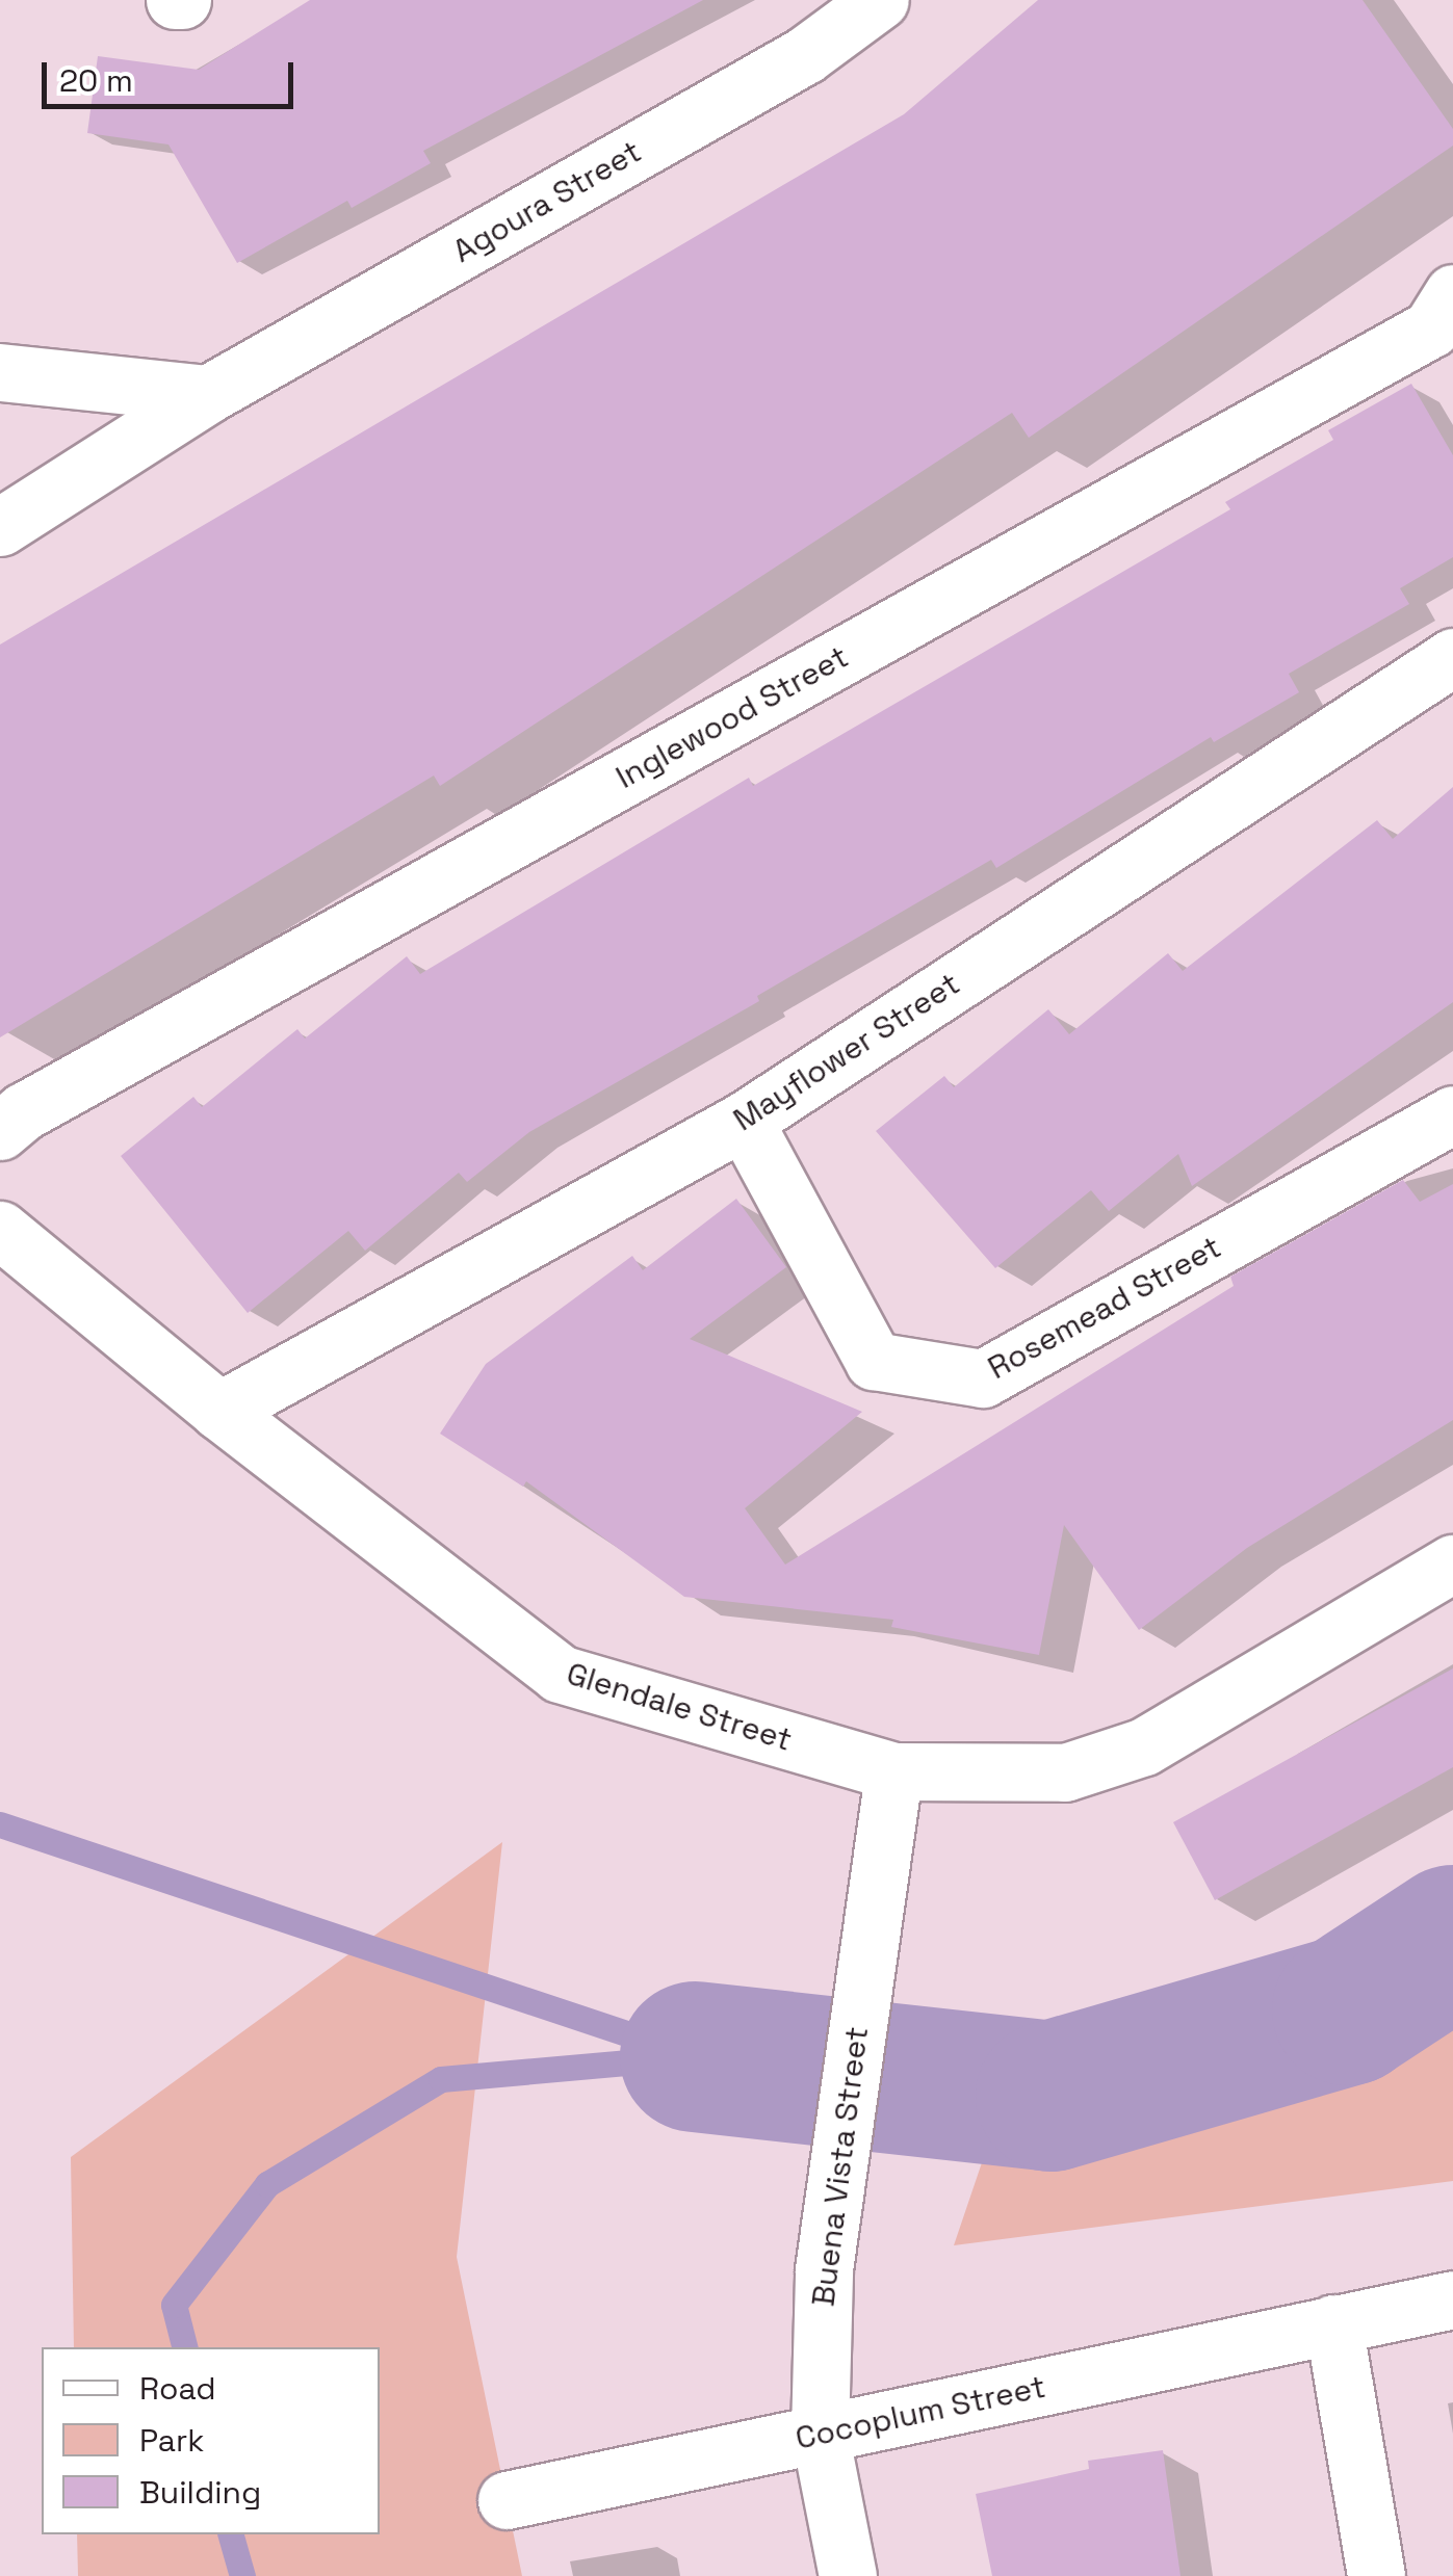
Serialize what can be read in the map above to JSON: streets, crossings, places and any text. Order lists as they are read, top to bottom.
{
  "streets": {
    "street": [
      "Agoura Street",
      "Inglewood Street",
      "Mayflower Street",
      "Rosemead Street",
      "Glendale Street",
      "Buena Vista Street",
      "Cocoplum Street"
    ]
  },
  "crossings": [
    ["Mayflower Street", "Rosemead Street"],
    ["Mayflower Street", "Glendale Street"],
    ["Glendale Street", "Buena Vista Street"],
    ["Buena Vista Street", "Cocoplum Street"]
  ],
  "legend": ["Road", "Park", "Building"],
  "scale_bar": "20 m"
}
